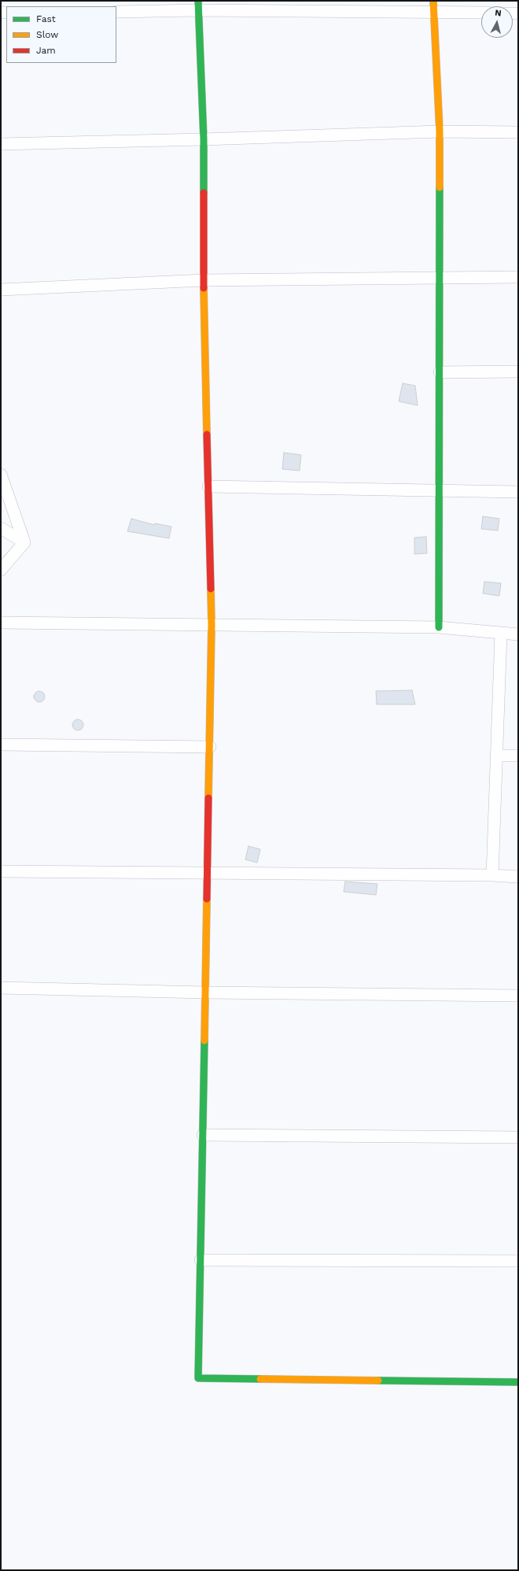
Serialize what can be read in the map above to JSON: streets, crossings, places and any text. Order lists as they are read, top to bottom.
{
  "legend": ["Fast", "Slow", "Jam"],
  "north": "top"
}
